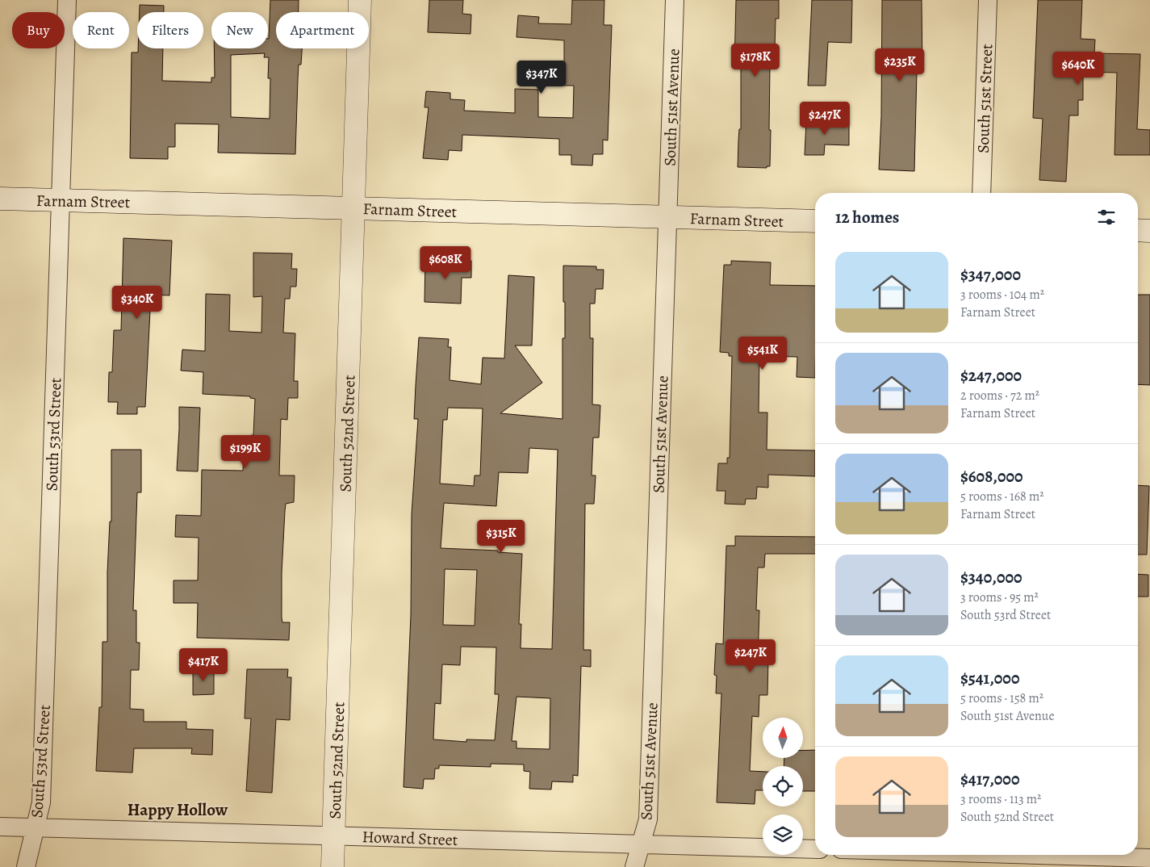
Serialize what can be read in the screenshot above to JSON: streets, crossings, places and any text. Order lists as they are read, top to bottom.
{
  "streets": {
    "street": [
      "South 51st Street",
      "South 51st Avenue",
      "Farnam Street",
      "South 52nd Street",
      "South 53rd Street",
      "Howard Street"
    ]
  },
  "crossings": [
    ["South 51st Avenue", "Farnam Street"],
    ["South 51st Avenue", "Howard Street"],
    ["Farnam Street", "South 52nd Street"],
    ["Farnam Street", "South 53rd Street"],
    ["South 52nd Street", "Howard Street"],
    ["South 53rd Street", "Howard Street"]
  ],
  "districts": ["Happy Hollow"],
  "north": "top",
  "page": {
    "chip": [
      "Buy",
      "Rent",
      "Filters",
      "New",
      "Apartment"
    ],
    "price": [
      "$178K",
      "$235K",
      "$640K",
      "$347K",
      "$247K",
      "$608K",
      "$340K",
      "$541K",
      "$199K",
      "$315K",
      "$247K",
      "$417K"
    ],
    "heading": "12 homes",
    "list": [
      {
        "name": "$347,000",
        "note": "3 rooms · 104 m² · Farnam Street"
      },
      {
        "name": "$247,000",
        "note": "2 rooms · 72 m² · Farnam Street"
      },
      {
        "name": "$608,000",
        "note": "5 rooms · 168 m² · Farnam Street"
      },
      {
        "name": "$340,000",
        "note": "3 rooms · 95 m² · South 53rd Street"
      },
      {
        "name": "$541,000",
        "note": "5 rooms · 158 m² · South 51st Avenue"
      },
      {
        "name": "$417,000",
        "note": "3 rooms · 113 m² · South 52nd Street"
      }
    ]
  }
}
